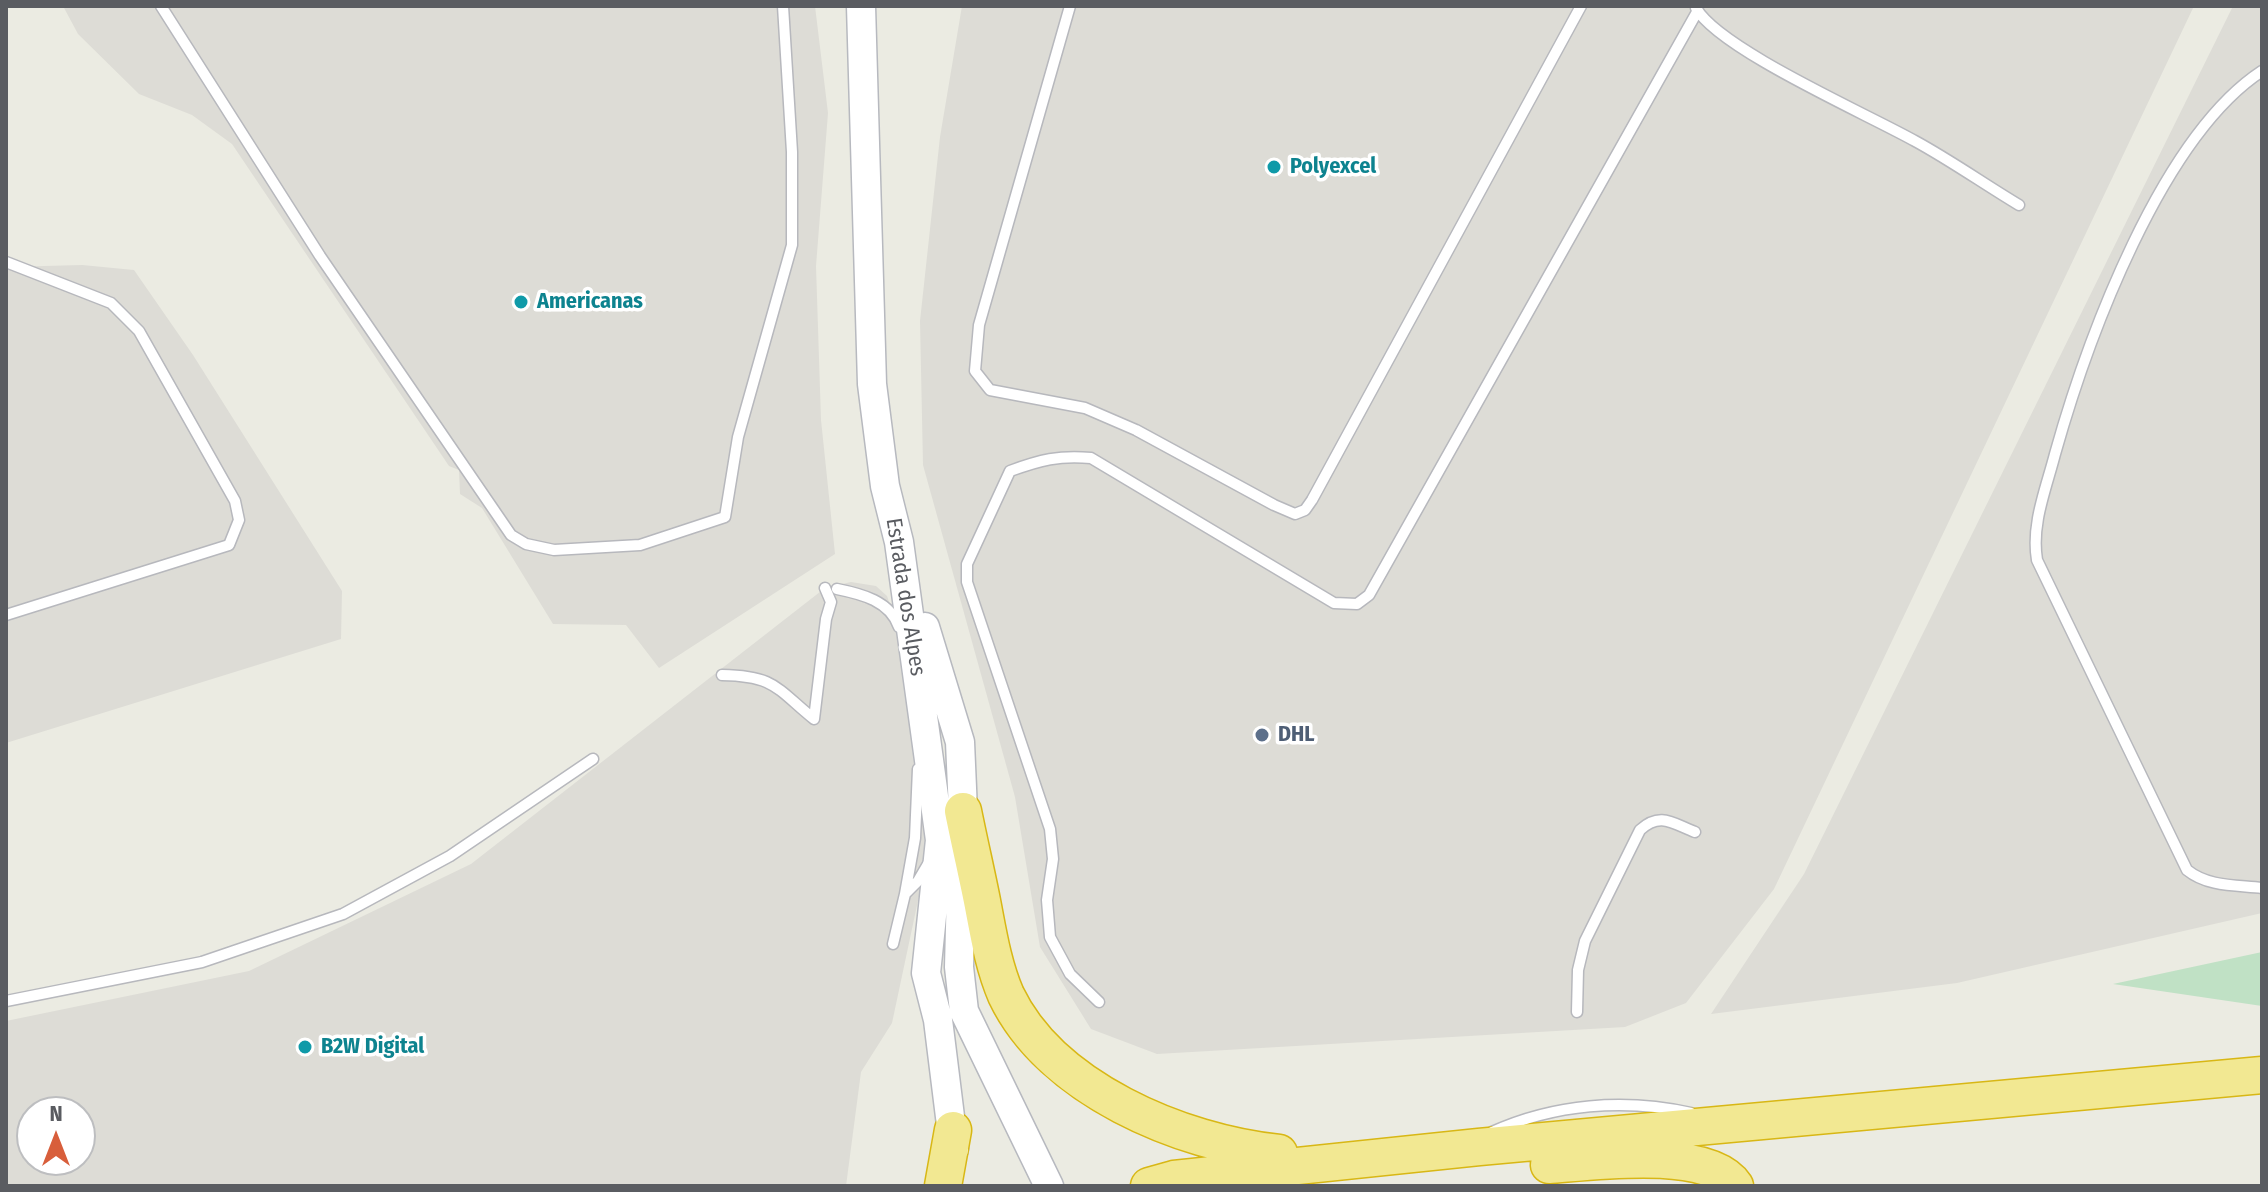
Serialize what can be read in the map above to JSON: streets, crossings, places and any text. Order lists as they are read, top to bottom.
{
  "streets": {
    "main road": ["Estrada dos Alpes"]
  },
  "places": [
    "Polyexcel",
    "Americanas",
    "DHL",
    "B2W Digital"
  ],
  "north": "top"
}
